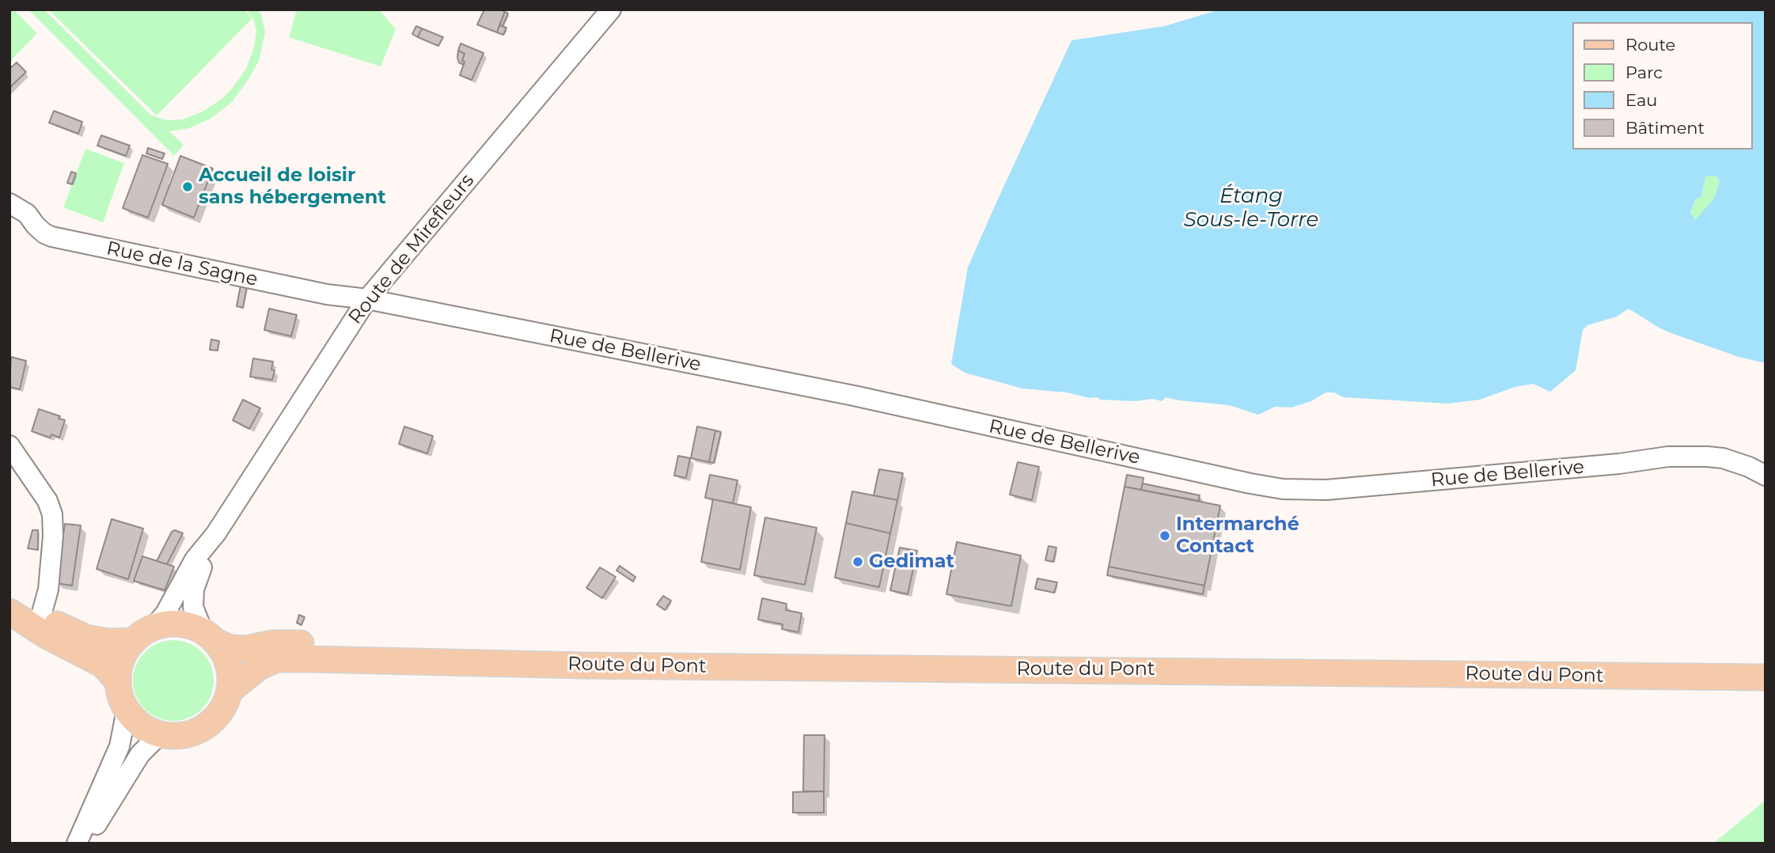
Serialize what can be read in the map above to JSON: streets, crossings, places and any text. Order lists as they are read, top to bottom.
{
  "streets": {
    "main road": ["Route du Pont"],
    "street": ["Route de Mirefleurs", "Rue de la Sagne", "Rue de Bellerive"]
  },
  "crossings": [
    ["Route de Mirefleurs", "Rue de la Sagne"],
    ["Route de Mirefleurs", "Rue de Bellerive"],
    ["Route de Mirefleurs", "Route du Pont"],
    ["Rue de la Sagne", "Rue de Bellerive"]
  ],
  "water": ["Étang Sous-le-Torre"],
  "places": ["Accueil de loisir sans hébergement", "Intermarché Contact", "Gedimat"],
  "legend": [
    "Route",
    "Parc",
    "Eau",
    "Bâtiment"
  ]
}
